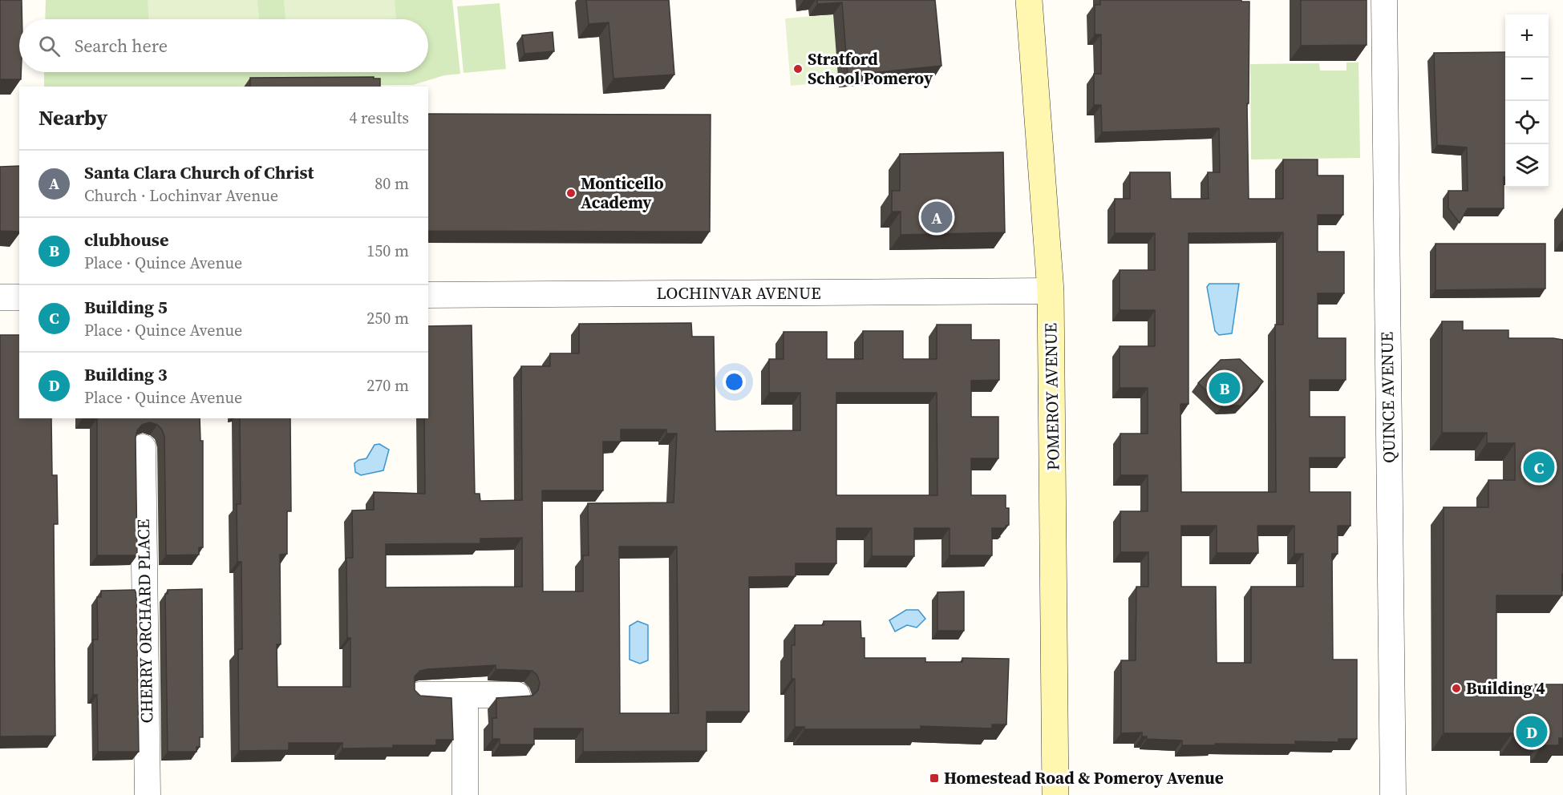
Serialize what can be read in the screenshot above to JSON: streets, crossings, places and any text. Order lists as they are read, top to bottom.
{
  "streets": {
    "street": [
      "LOCHINVAR AVENUE",
      "POMEROY AVENUE",
      "QUINCE AVENUE",
      "CHERRY ORCHARD PLACE"
    ]
  },
  "crossings": [
    ["LOCHINVAR AVENUE", "POMEROY AVENUE"]
  ],
  "places": {
    "other": ["Stratford School Pomeroy", "Monticello Academy", "Building 4"],
    "transit": ["Homestead Road & Pomeroy Avenue"]
  },
  "page": {
    "map_buttons": ["+", "−"],
    "search": "Search here",
    "heading": ["Nearby", "4 results"],
    "list": [
      {
        "mark": "A",
        "name": "Santa Clara Church of Christ",
        "note": "Church · Lochinvar Avenue",
        "value": "80 m"
      },
      {
        "mark": "B",
        "name": "clubhouse",
        "note": "Place · Quince Avenue",
        "value": "150 m"
      },
      {
        "mark": "C",
        "name": "Building 5",
        "note": "Place · Quince Avenue",
        "value": "250 m"
      },
      {
        "mark": "D",
        "name": "Building 3",
        "note": "Place · Quince Avenue",
        "value": "270 m"
      }
    ],
    "pins": [
      "A",
      "B",
      "C",
      "D"
    ]
  }
}
